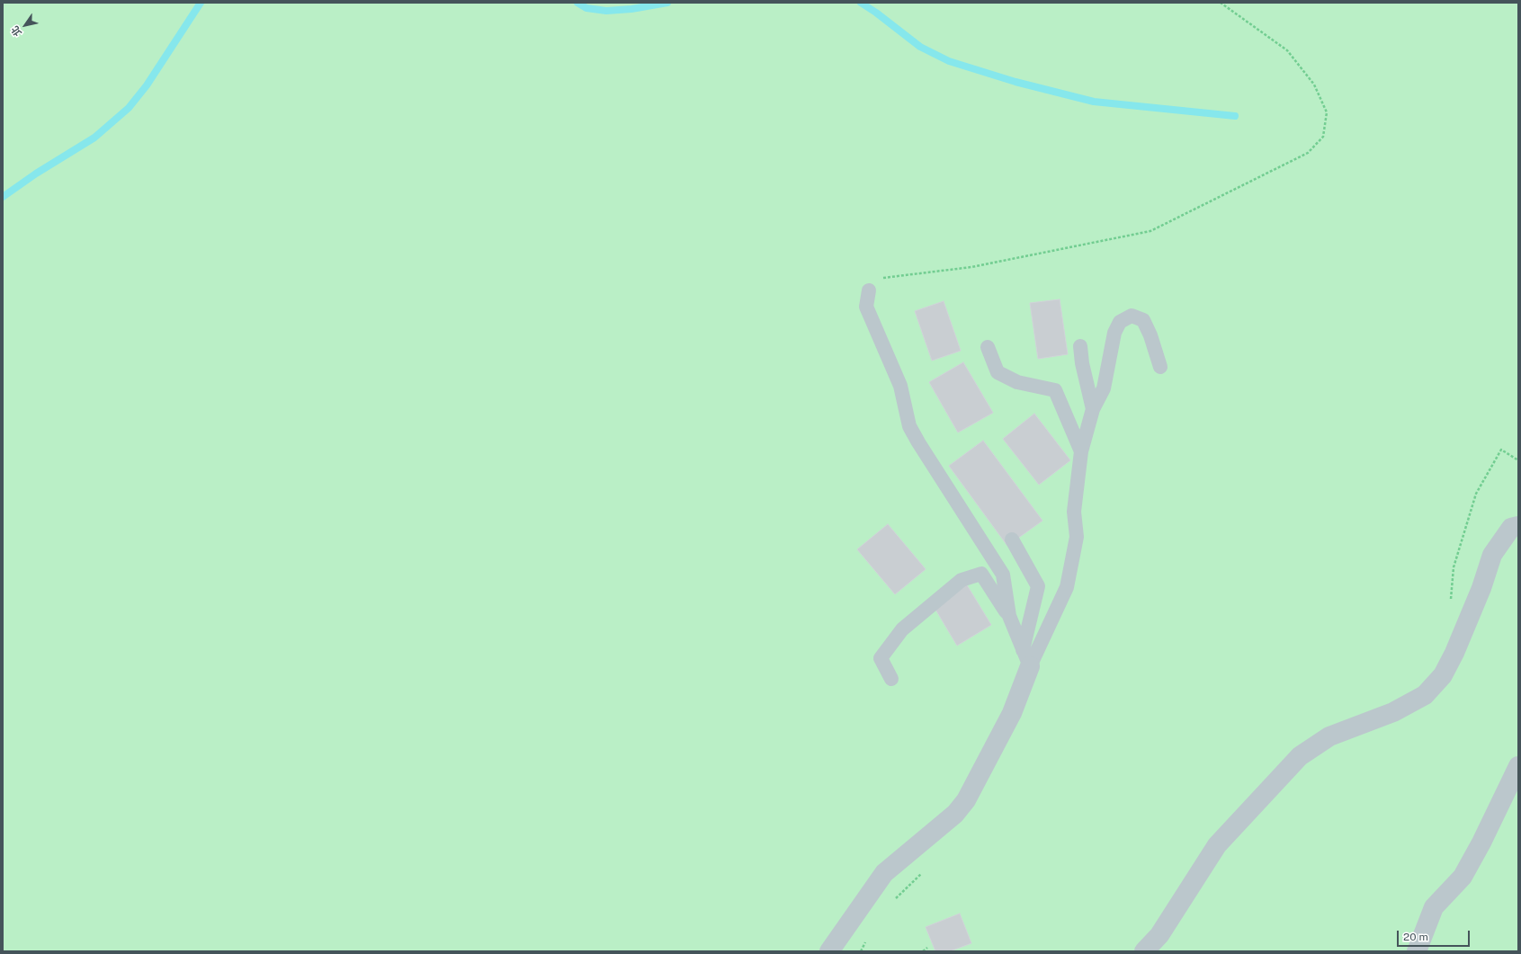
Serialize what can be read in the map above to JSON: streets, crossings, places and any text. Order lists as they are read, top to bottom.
{
  "scale_bar": "20 m",
  "north": "bottom left"
}
